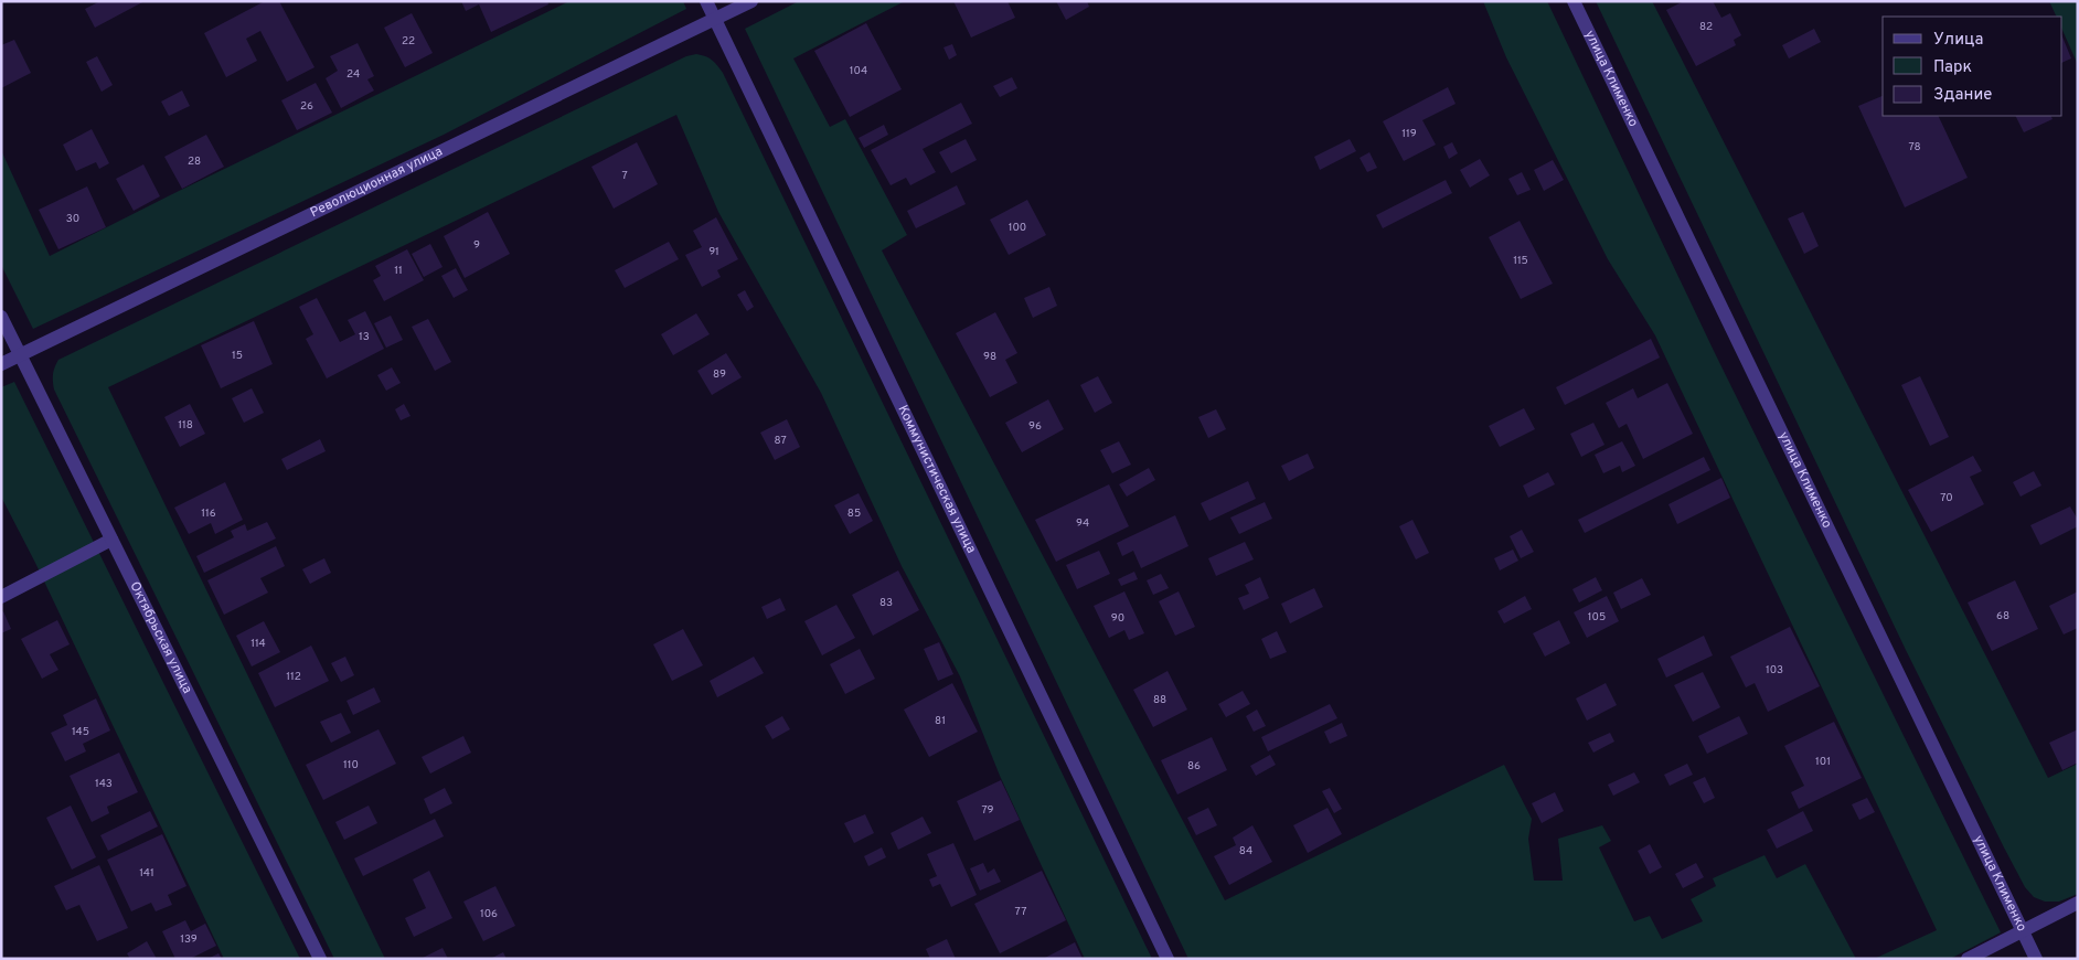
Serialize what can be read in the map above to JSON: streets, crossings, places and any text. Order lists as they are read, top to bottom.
{
  "streets": {
    "street": [
      "улица Клименко",
      "Революционная улица",
      "Коммунистическая улица",
      "Октябрьская улица"
    ]
  },
  "crossings": [
    ["Революционная улица", "Коммунистическая улица"],
    ["Революционная улица", "Октябрьская улица"]
  ],
  "house_numbers": [
    "82",
    "22",
    "104",
    "24",
    "26",
    "119",
    "78",
    "28",
    "7",
    "30",
    "100",
    "9",
    "91",
    "115",
    "11",
    "13",
    "15",
    "98",
    "89",
    "118",
    "96",
    "87",
    "70",
    "116",
    "85",
    "94",
    "83",
    "68",
    "105",
    "90",
    "114",
    "103",
    "112",
    "88",
    "81",
    "145",
    "101",
    "110",
    "86",
    "143",
    "79",
    "84",
    "141",
    "77",
    "106",
    "139"
  ],
  "legend": ["Улица", "Парк", "Здание"]
}
